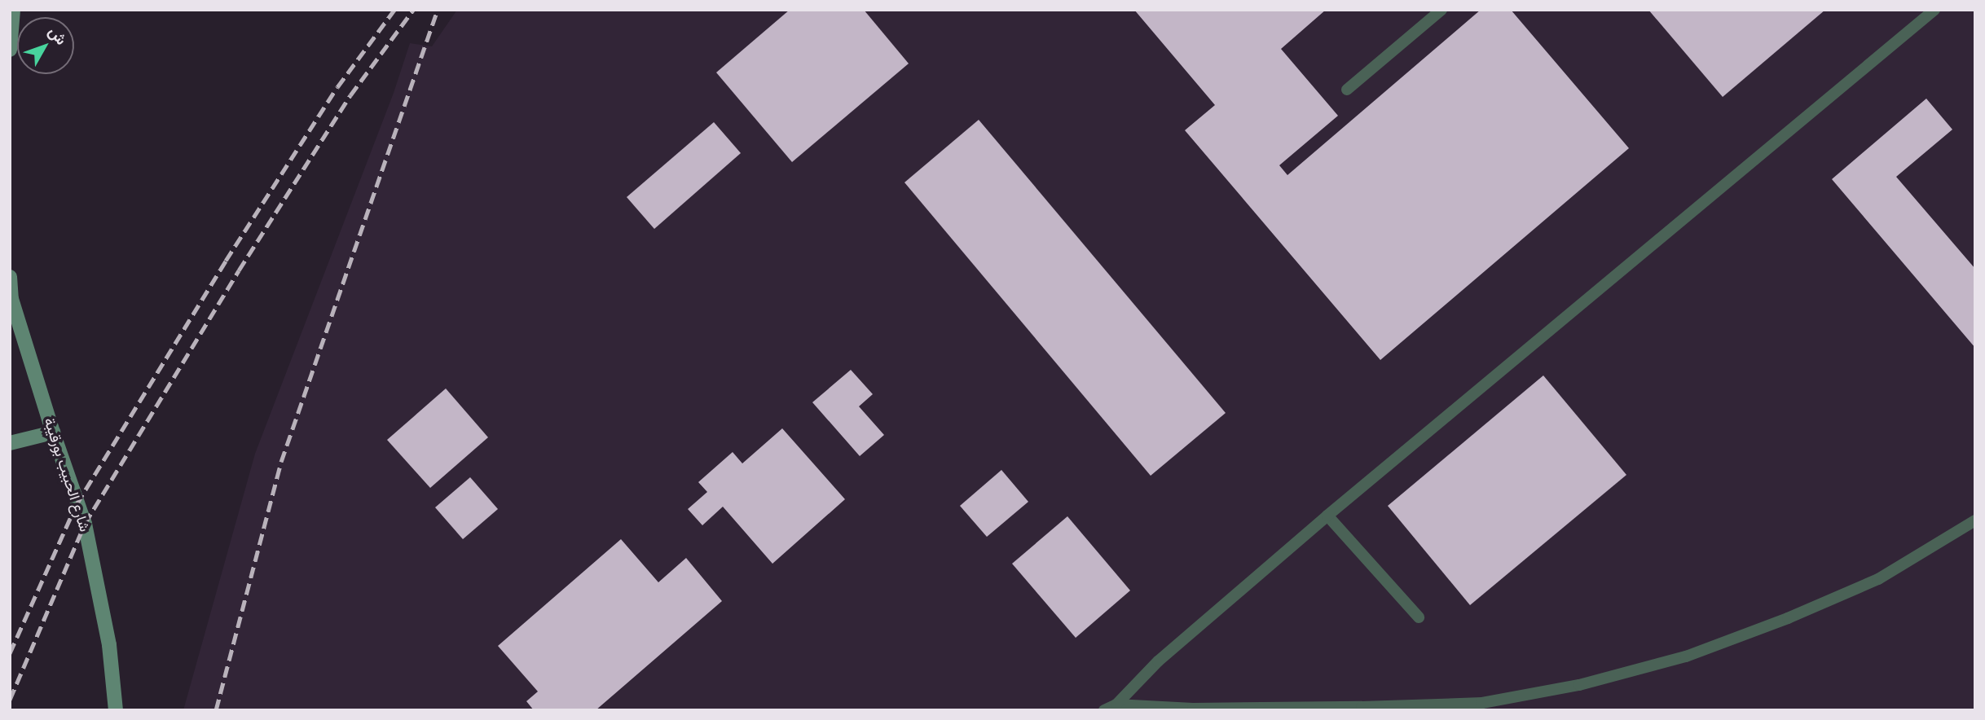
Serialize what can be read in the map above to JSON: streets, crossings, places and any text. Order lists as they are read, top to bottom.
{
  "streets": {
    "main road": ["شارع الحبيب بورقيبة"]
  },
  "north": "top right"
}
